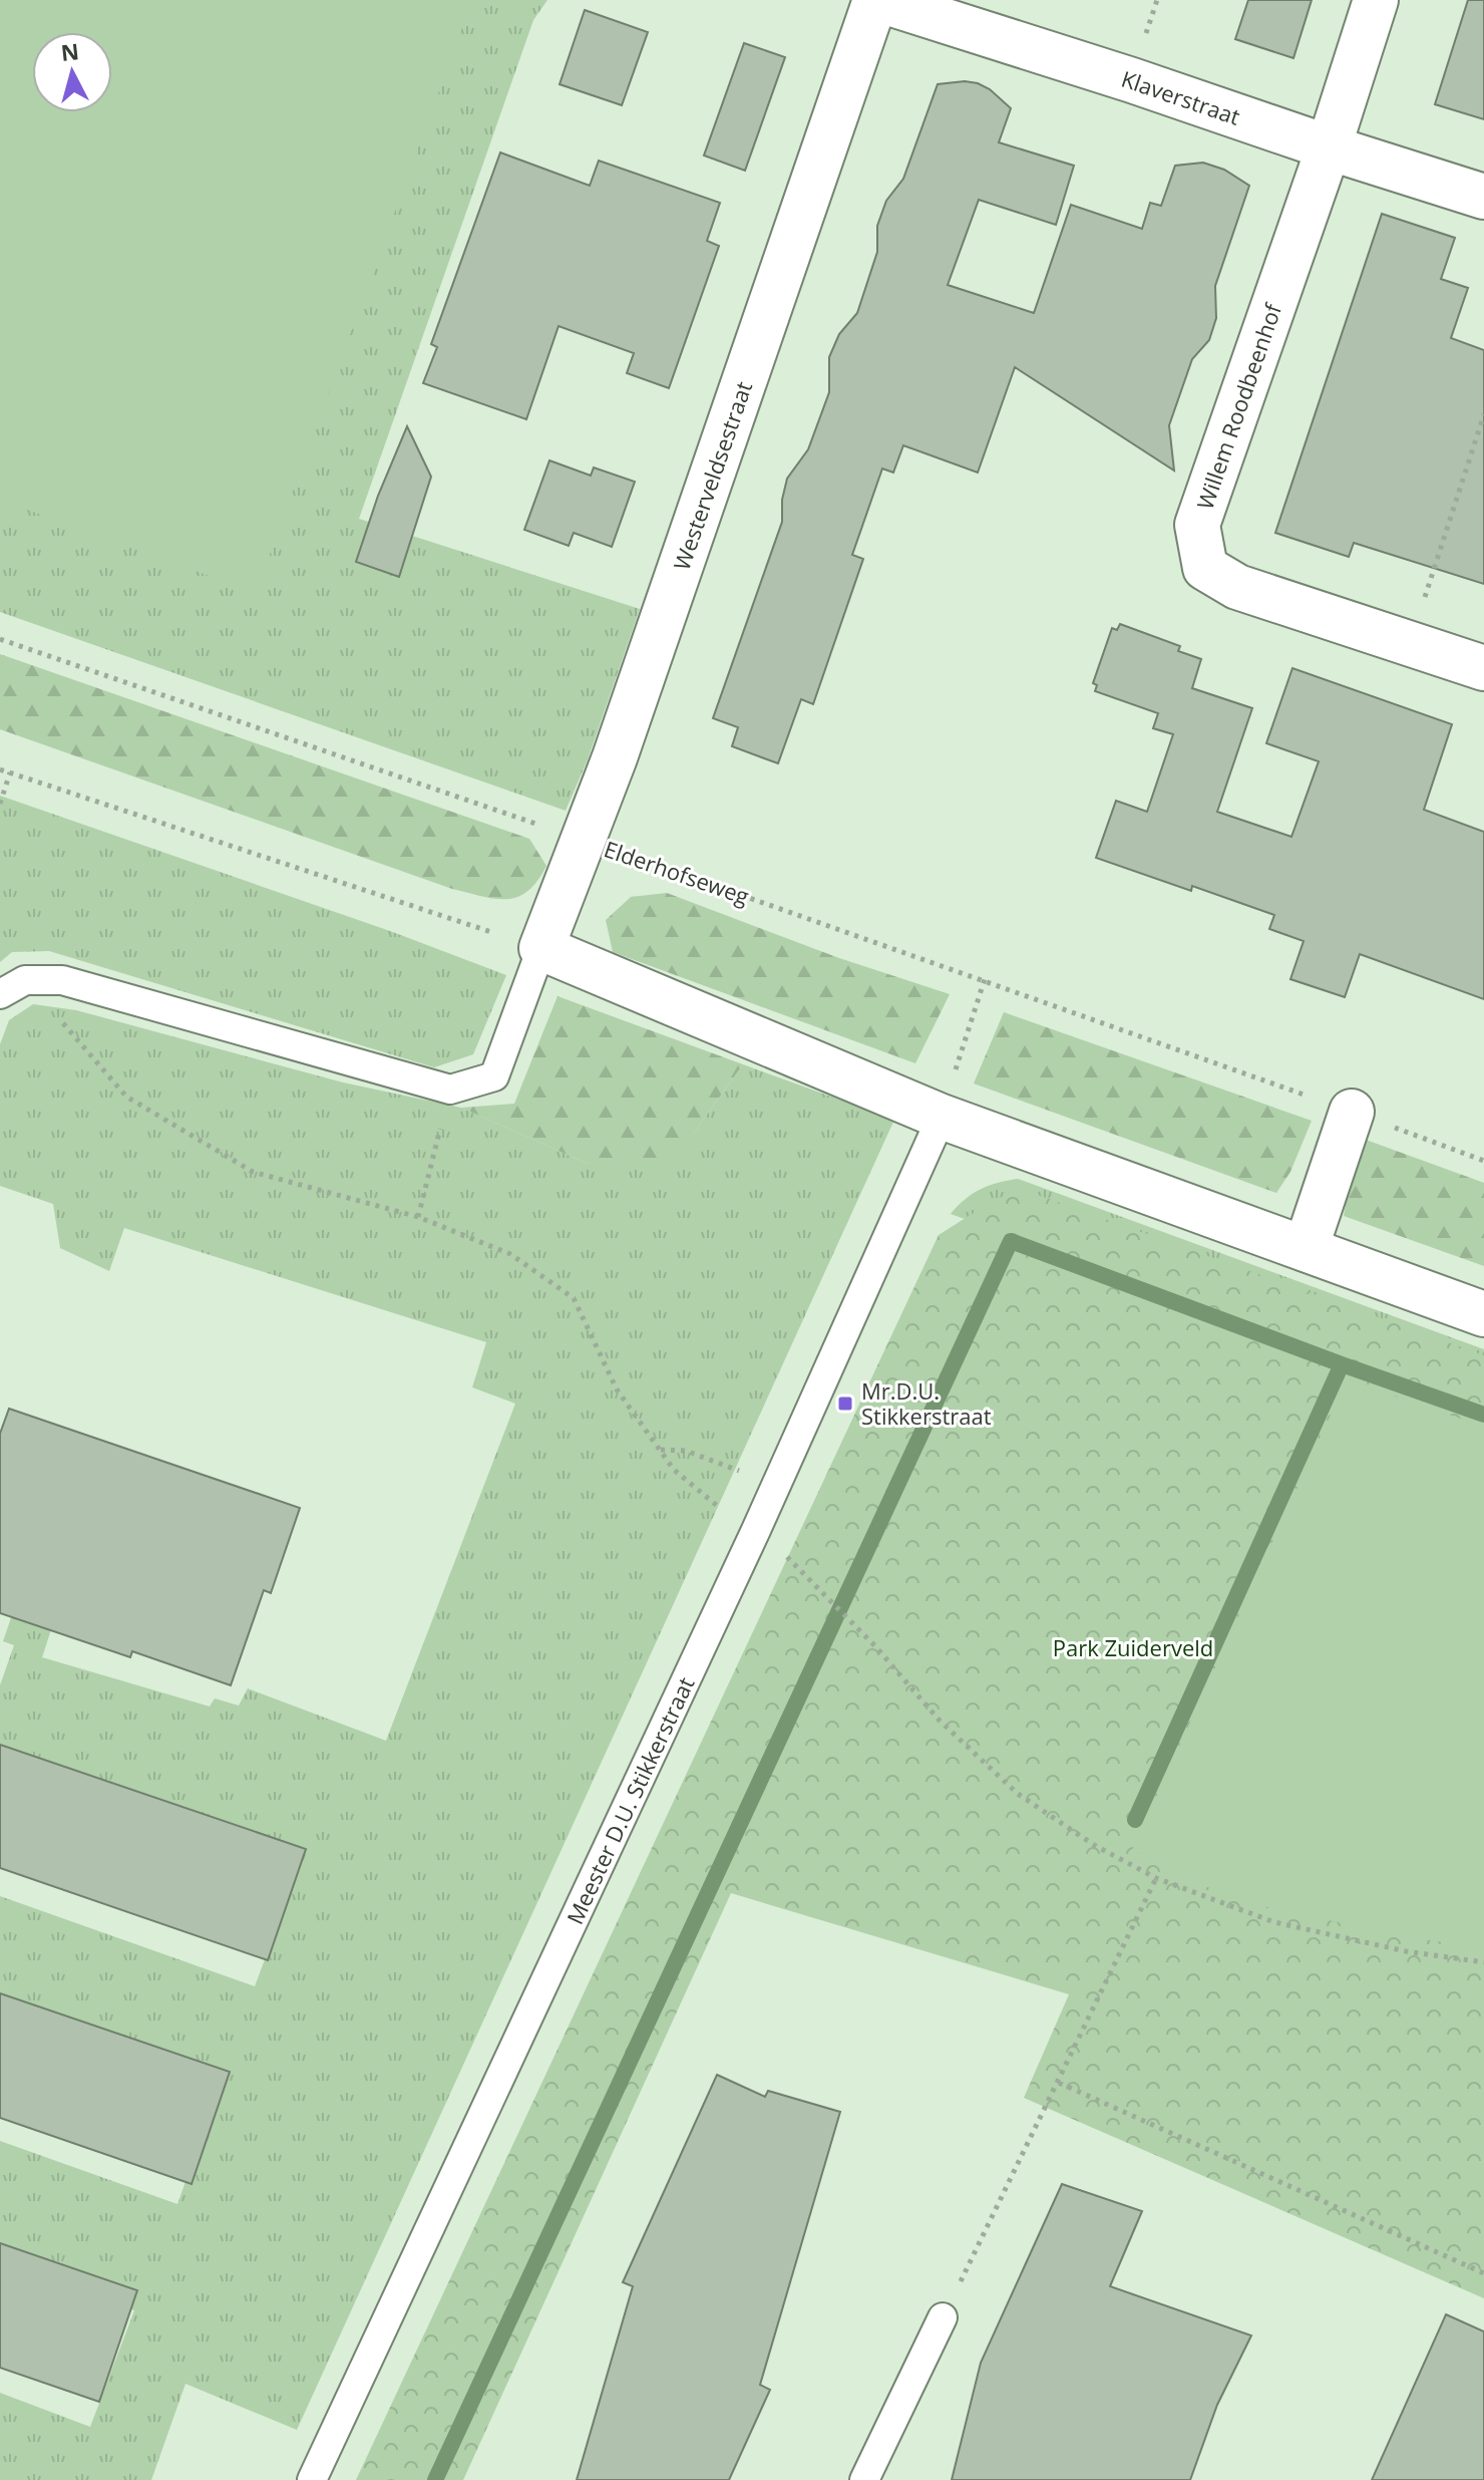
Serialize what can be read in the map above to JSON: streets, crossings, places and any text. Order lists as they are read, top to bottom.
{
  "streets": {
    "street": ["Klaverstraat", "Willem Roodbeenhof", "Westerveldsestraat"],
    "lane": ["Meester D.U. Stikkerstraat"],
    "path": ["Elderhofseweg"]
  },
  "crossings": [
    ["Klaverstraat", "Willem Roodbeenhof"],
    ["Klaverstraat", "Westerveldsestraat"],
    ["Westerveldsestraat", "Elderhofseweg"]
  ],
  "parks": ["Park Zuiderveld"],
  "places": {
    "transit": ["Mr.D.U. Stikkerstraat"]
  },
  "north": "top"
}
